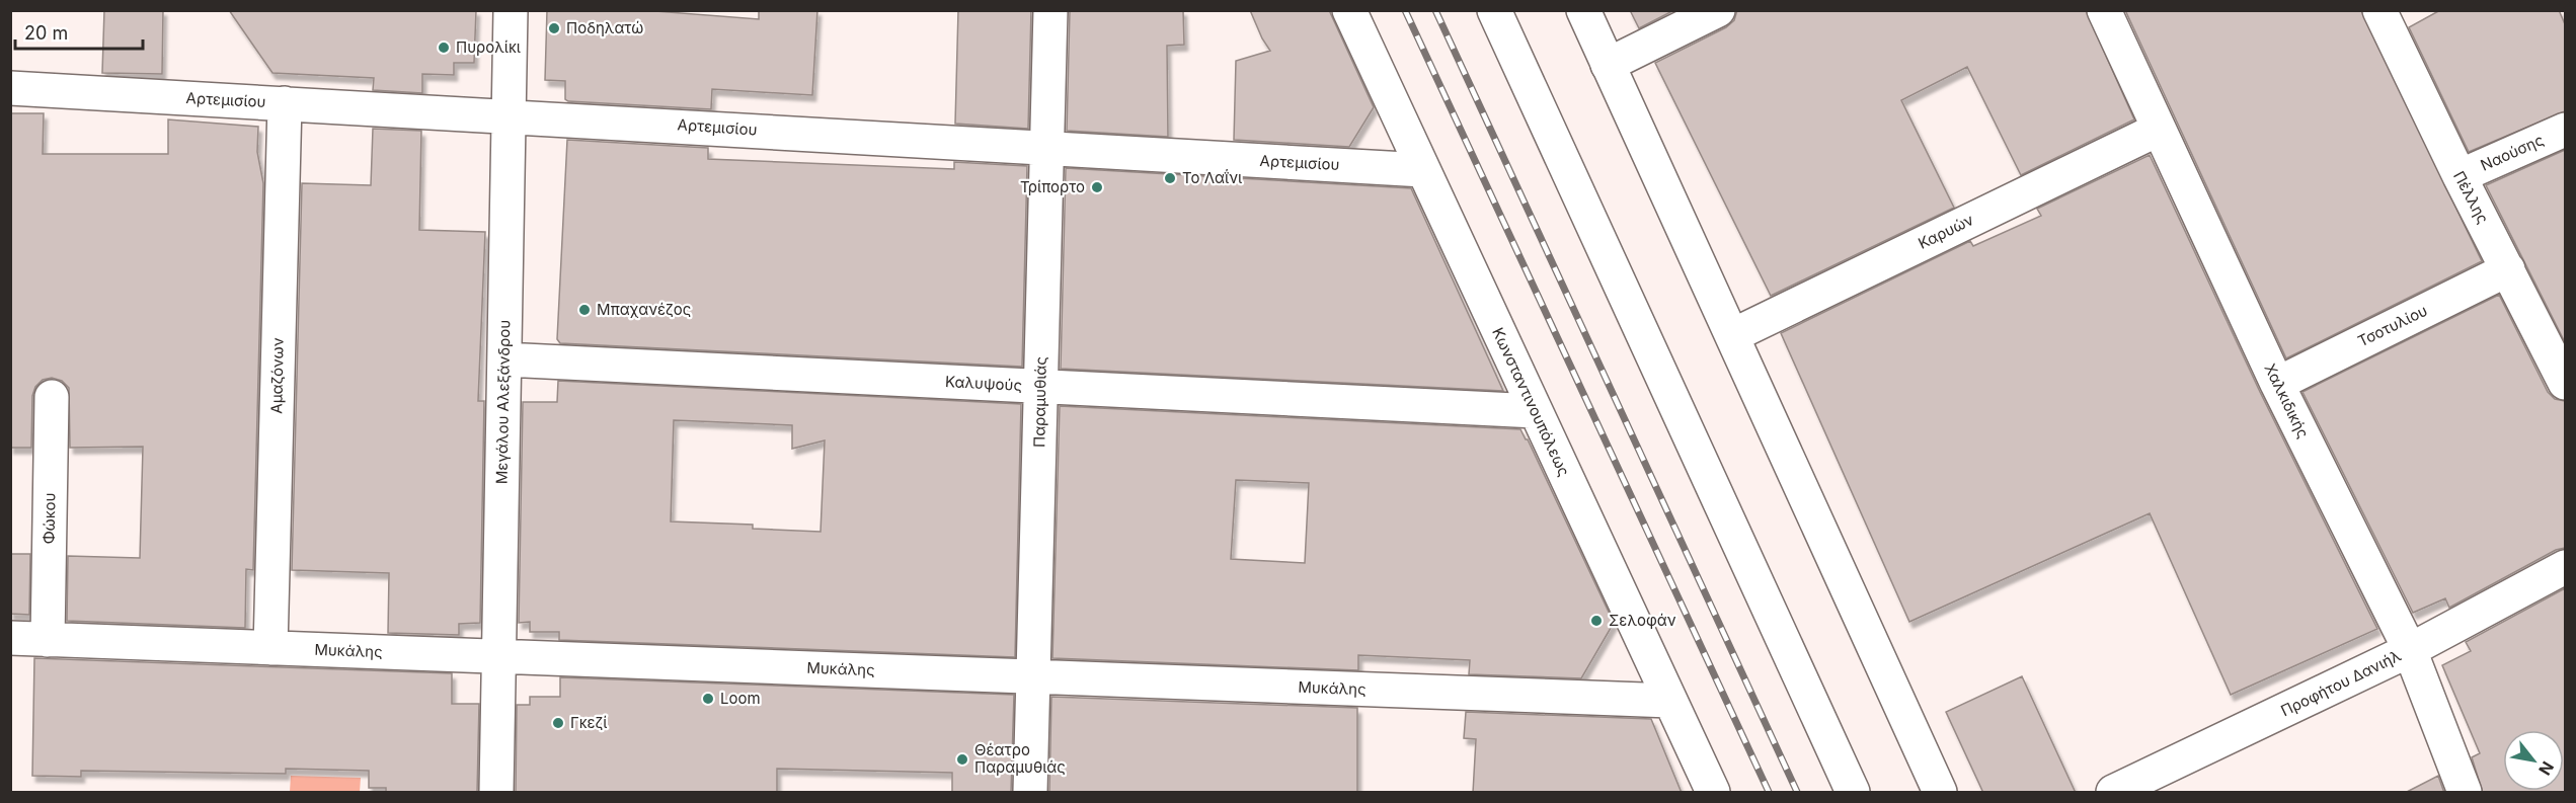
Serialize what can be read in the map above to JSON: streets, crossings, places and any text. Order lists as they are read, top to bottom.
{
  "streets": {
    "street": [
      "Αρτεμισίου",
      "Ναούσης",
      "Πέλλης",
      "Καρυών",
      "Τσοτυλίου",
      "Αμαζόνων",
      "Καλυψούς",
      "Χαλκιδικής",
      "Μεγάλου Αλεξάνδρου",
      "Παραμυθιάς",
      "Κωνσταντινουπόλεως",
      "Φώκου",
      "Μυκάλης",
      "Προφήτου Δανιήλ"
    ]
  },
  "crossings": [
    ["Αρτεμισίου", "Αμαζόνων"],
    ["Αρτεμισίου", "Μεγάλου Αλεξάνδρου"],
    ["Αρτεμισίου", "Παραμυθιάς"],
    ["Αρτεμισίου", "Κωνσταντινουπόλεως"],
    ["Ναούσης", "Πέλλης"],
    ["Πέλλης", "Τσοτυλίου"],
    ["Καρυών", "Χαλκιδικής"],
    ["Τσοτυλίου", "Χαλκιδικής"],
    ["Αμαζόνων", "Μυκάλης"],
    ["Καλυψούς", "Μεγάλου Αλεξάνδρου"],
    ["Καλυψούς", "Παραμυθιάς"],
    ["Καλυψούς", "Κωνσταντινουπόλεως"],
    ["Χαλκιδικής", "Προφήτου Δανιήλ"],
    ["Μεγάλου Αλεξάνδρου", "Μυκάλης"],
    ["Παραμυθιάς", "Μυκάλης"],
    ["Κωνσταντινουπόλεως", "Μυκάλης"],
    ["Φώκου", "Μυκάλης"]
  ],
  "places": [
    "Ποδηλατώ",
    "Πυρολίκι",
    "Το Λαΐνι",
    "Τρίπορτο",
    "Μπαχανέζος",
    "Σελοφάν",
    "Loom",
    "Γκεζί",
    "Θέατρο Παραμυθιάς"
  ],
  "scale_bar": "20 m",
  "north": "bottom right"
}
